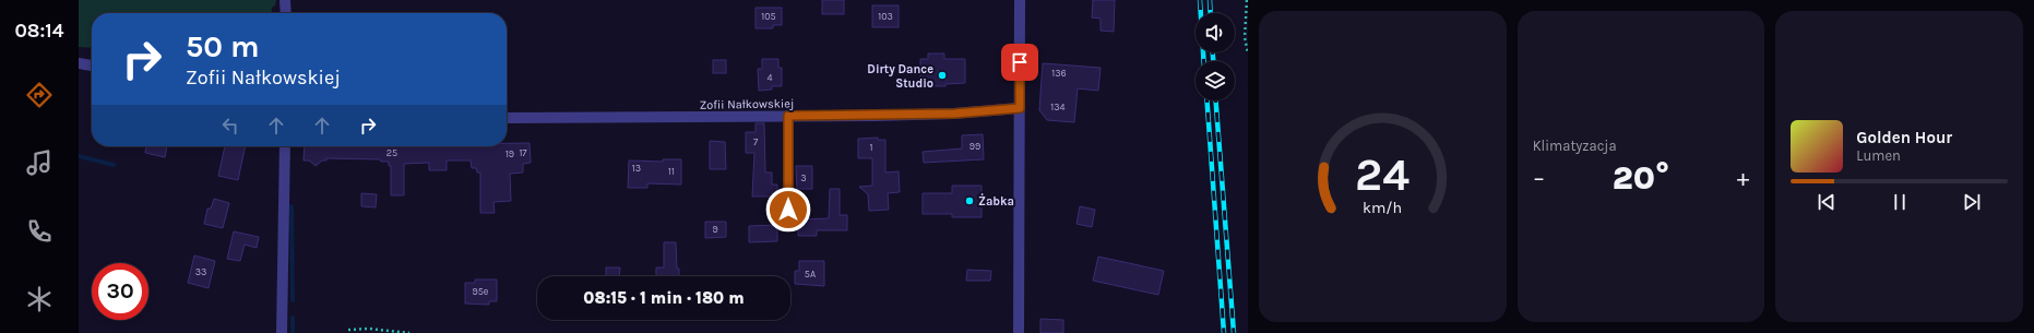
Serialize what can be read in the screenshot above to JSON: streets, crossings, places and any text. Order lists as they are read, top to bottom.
{
  "streets": {
    "street": ["Zofii Nałkowskiej"]
  },
  "places": ["Dirty Dance Studio", "Żabka"],
  "house_numbers": [
    "105",
    "103",
    "136",
    "4",
    "134",
    "7",
    "99",
    "1",
    "25",
    "17",
    "19",
    "13",
    "11",
    "3",
    "9",
    "33",
    "5A",
    "95e"
  ],
  "page": {
    "tabs": "08:14",
    "tile": "Klimatyzacja",
    "turn": ["50 m", "Zofii Nałkowskiej"],
    "song": ["Golden Hour", "Lumen"],
    "heat": ["−", "20°", "+"],
    "limit": "30",
    "trip": "08:15 · 1 min · 180 m",
    "gauge": ["24", "km/h"]
  }
}
